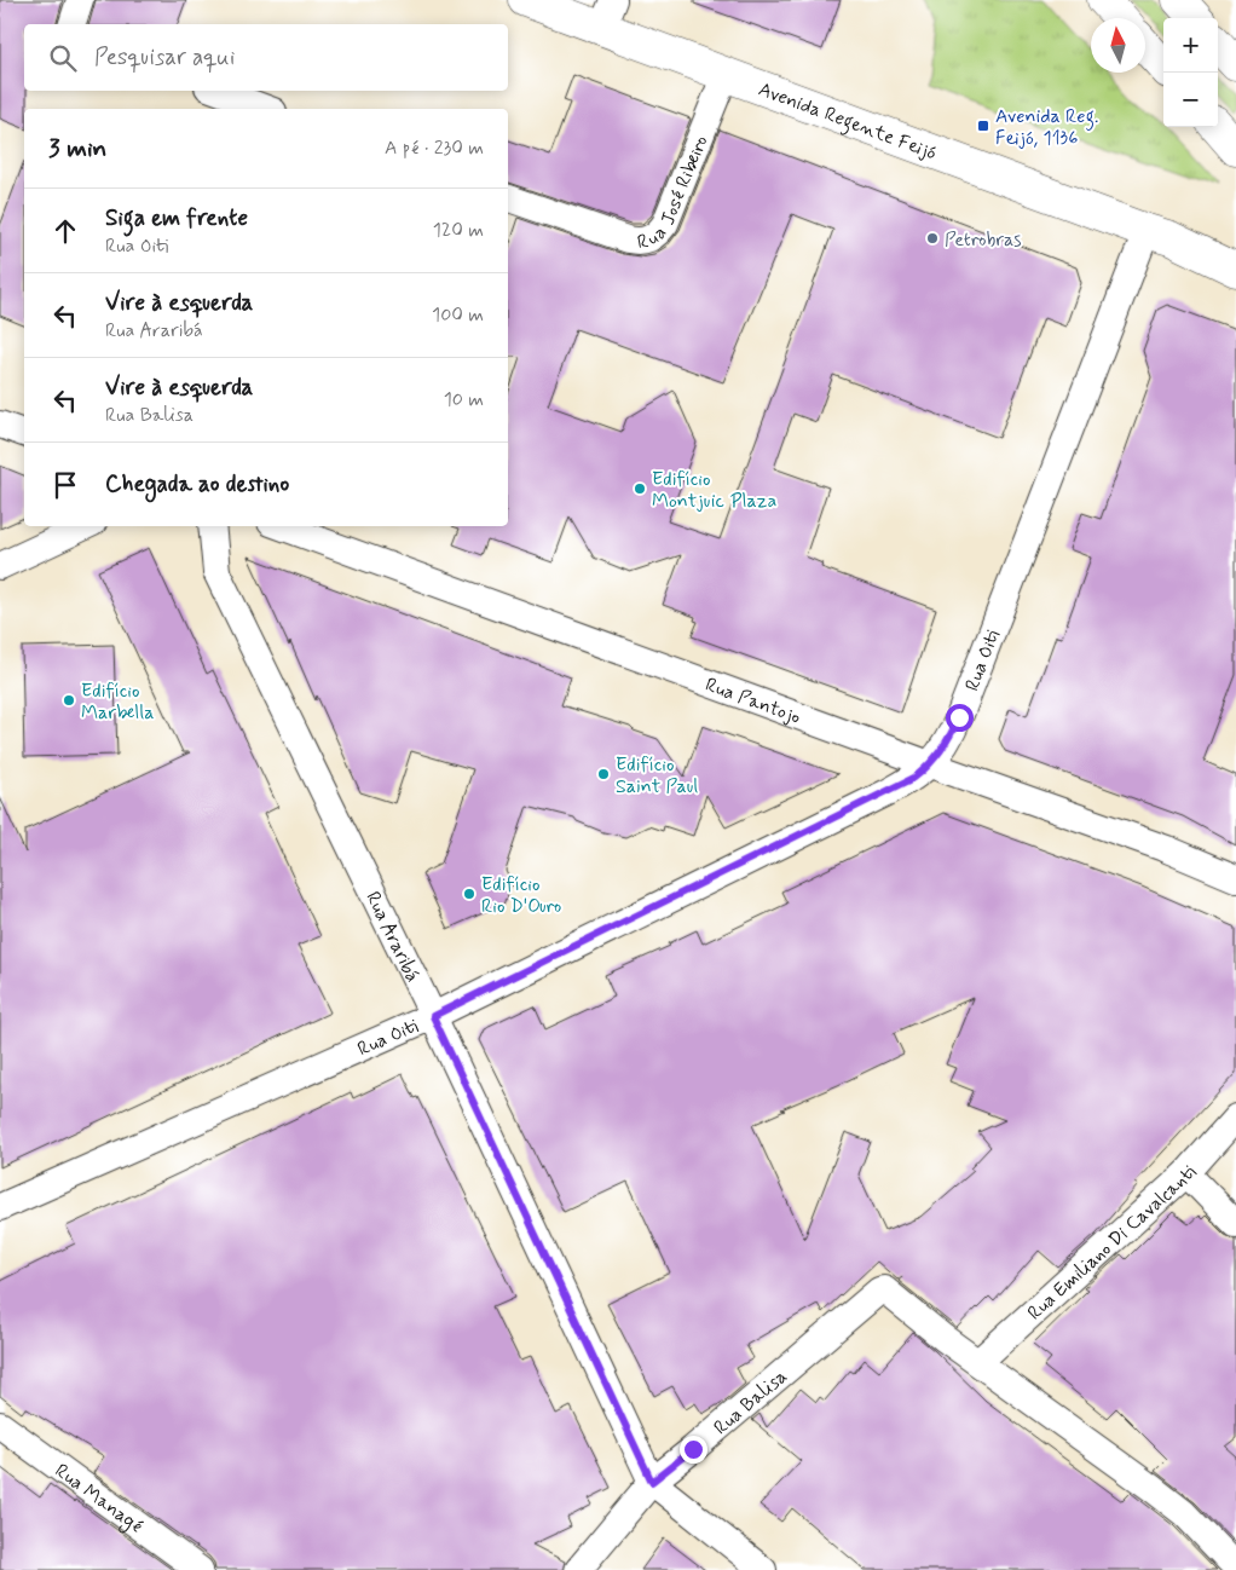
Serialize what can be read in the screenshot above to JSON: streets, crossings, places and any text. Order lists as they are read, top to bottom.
{
  "streets": {
    "main road": ["Avenida Regente Feijó"],
    "street": [
      "Rua José Ribeiro",
      "Rua Oiti",
      "Rua Pantojo",
      "Rua Araribá",
      "Rua Emiliano Di Cavalcanti",
      "Rua Balisa",
      "Rua Managé"
    ]
  },
  "crossings": [
    ["Avenida Regente Feijó", "Rua José Ribeiro"],
    ["Avenida Regente Feijó", "Rua Oiti"],
    ["Rua Oiti", "Rua Pantojo"],
    ["Rua Oiti", "Rua Araribá"],
    ["Rua Araribá", "Rua Balisa"],
    ["Rua Emiliano Di Cavalcanti", "Rua Balisa"]
  ],
  "places": {
    "transit": ["Avenida Reg. Feijó, 1136"],
    "other": [
      "Petrobras",
      "Edifício Montjuic Plaza",
      "Edifício Marbella",
      "Edifício Saint Paul",
      "Edifício Rio D'Ouro"
    ]
  },
  "north": "top",
  "page": {
    "map_buttons": ["+", "−"],
    "search": "Pesquisar aqui",
    "heading": ["3 min", "A pé · 230 m"],
    "list": [
      ["Siga em frente", "Rua Oiti", "120 m"],
      ["Vire à esquerda", "Rua Araribá", "100 m"],
      ["Vire à esquerda", "Rua Balisa", "10 m"],
      "Chegada ao destino"
    ]
  }
}
